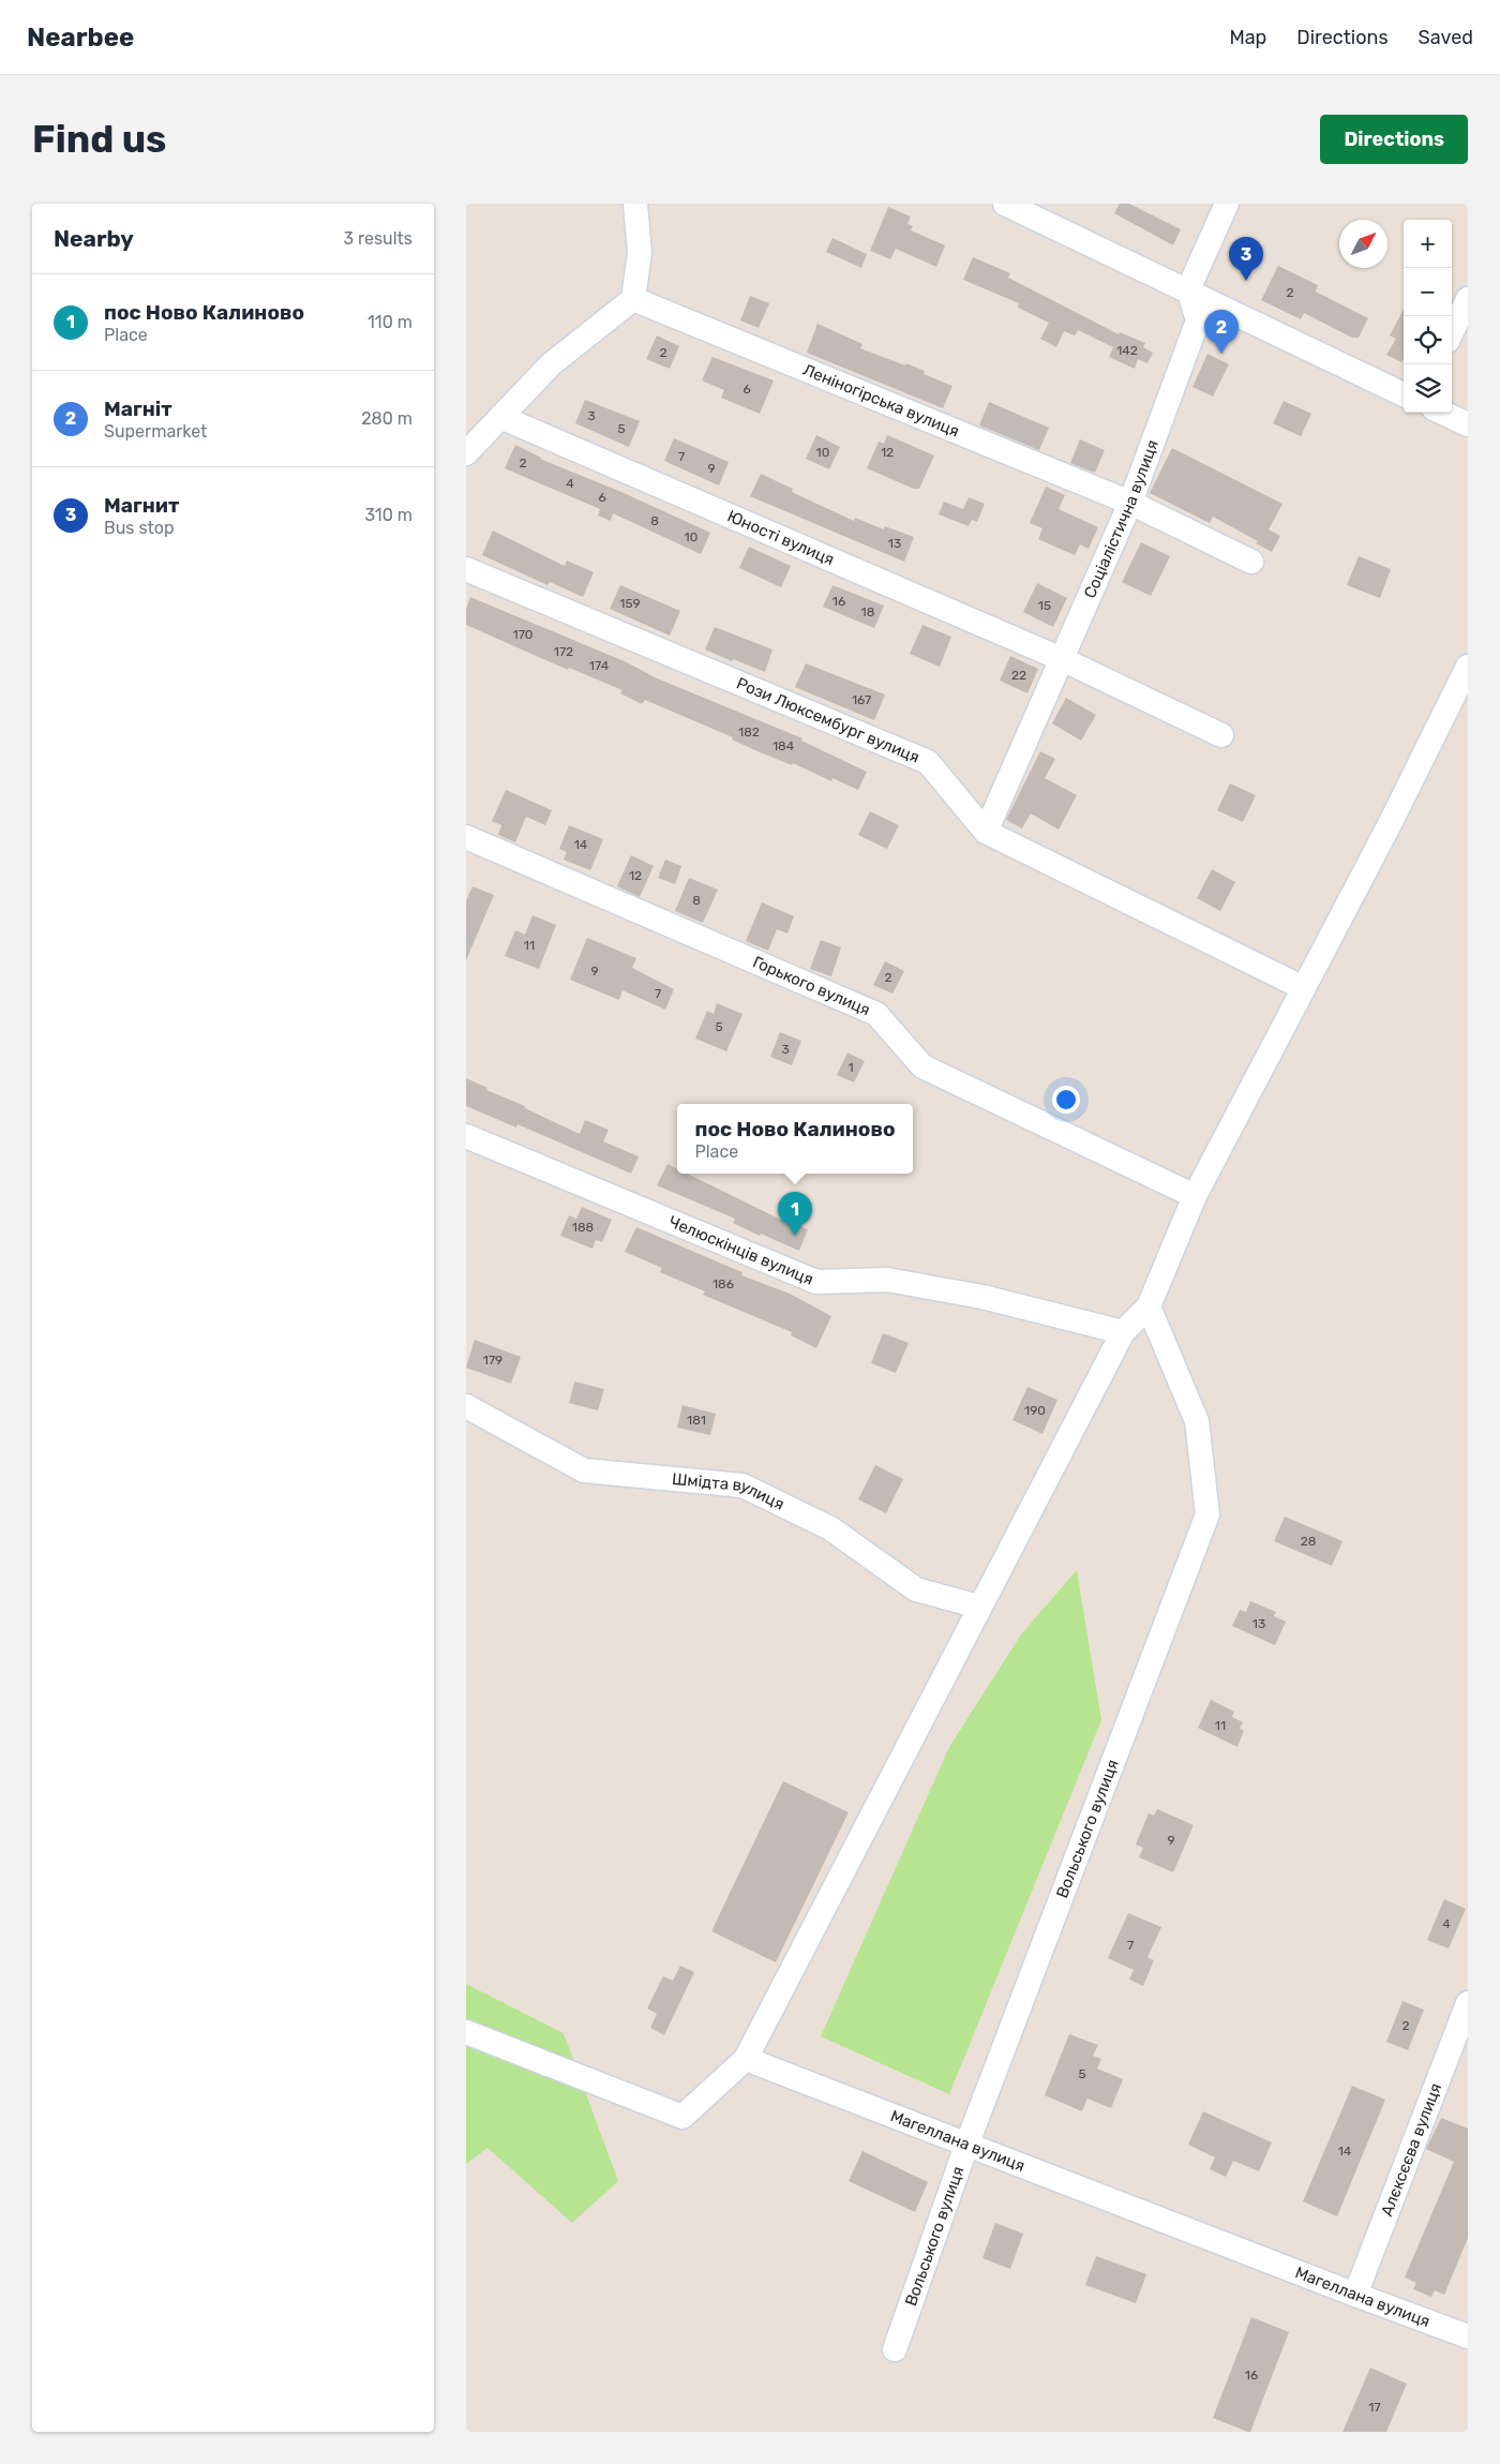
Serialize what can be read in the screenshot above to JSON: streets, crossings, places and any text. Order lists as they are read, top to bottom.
{
  "streets": {
    "street": [
      "Леніногірська вулиця",
      "Соціалістична вулиця",
      "Юності вулиця",
      "Рози Люксембург вулиця",
      "Горького вулиця",
      "Челюскінців вулиця",
      "Шмідта вулиця",
      "Вольського вулиця",
      "Магеллана вулиця",
      "Алєксєєва вулиця"
    ]
  },
  "crossings": [
    ["Леніногірська вулиця", "Соціалістична вулиця"],
    ["Соціалістична вулиця", "Юності вулиця"],
    ["Соціалістична вулиця", "Рози Люксембург вулиця"],
    ["Вольського вулиця", "Магеллана вулиця"],
    ["Магеллана вулиця", "Алєксєєва вулиця"]
  ],
  "house_numbers": [
    "2",
    "142",
    "2",
    "6",
    "3",
    "5",
    "10",
    "12",
    "7",
    "2",
    "9",
    "4",
    "6",
    "8",
    "10",
    "13",
    "16",
    "159",
    "15",
    "18",
    "170",
    "172",
    "174",
    "22",
    "167",
    "182",
    "184",
    "14",
    "12",
    "8",
    "11",
    "9",
    "2",
    "7",
    "5",
    "3",
    "1",
    "188",
    "186",
    "179",
    "190",
    "181",
    "28",
    "13",
    "11",
    "9",
    "4",
    "7",
    "2",
    "5",
    "14",
    "16",
    "17"
  ],
  "north": "top right",
  "page": {
    "header": "Nearbee",
    "nav": ["Map", "Directions", "Saved"],
    "buttons": "Directions",
    "title": "Find us",
    "heading": ["Nearby", "3 results"],
    "map_buttons": ["+", "−"],
    "pins": ["3", "2", "1"],
    "list": [
      {
        "mark": "1",
        "name": "пос Ново Калиново",
        "note": "Place",
        "value": "110 m"
      },
      {
        "mark": "2",
        "name": "Магніт",
        "note": "Supermarket",
        "value": "280 m"
      },
      {
        "mark": "3",
        "name": "Магнит",
        "note": "Bus stop",
        "value": "310 m"
      }
    ],
    "popup": ["пос Ново Калиново", "Place"]
  }
}
